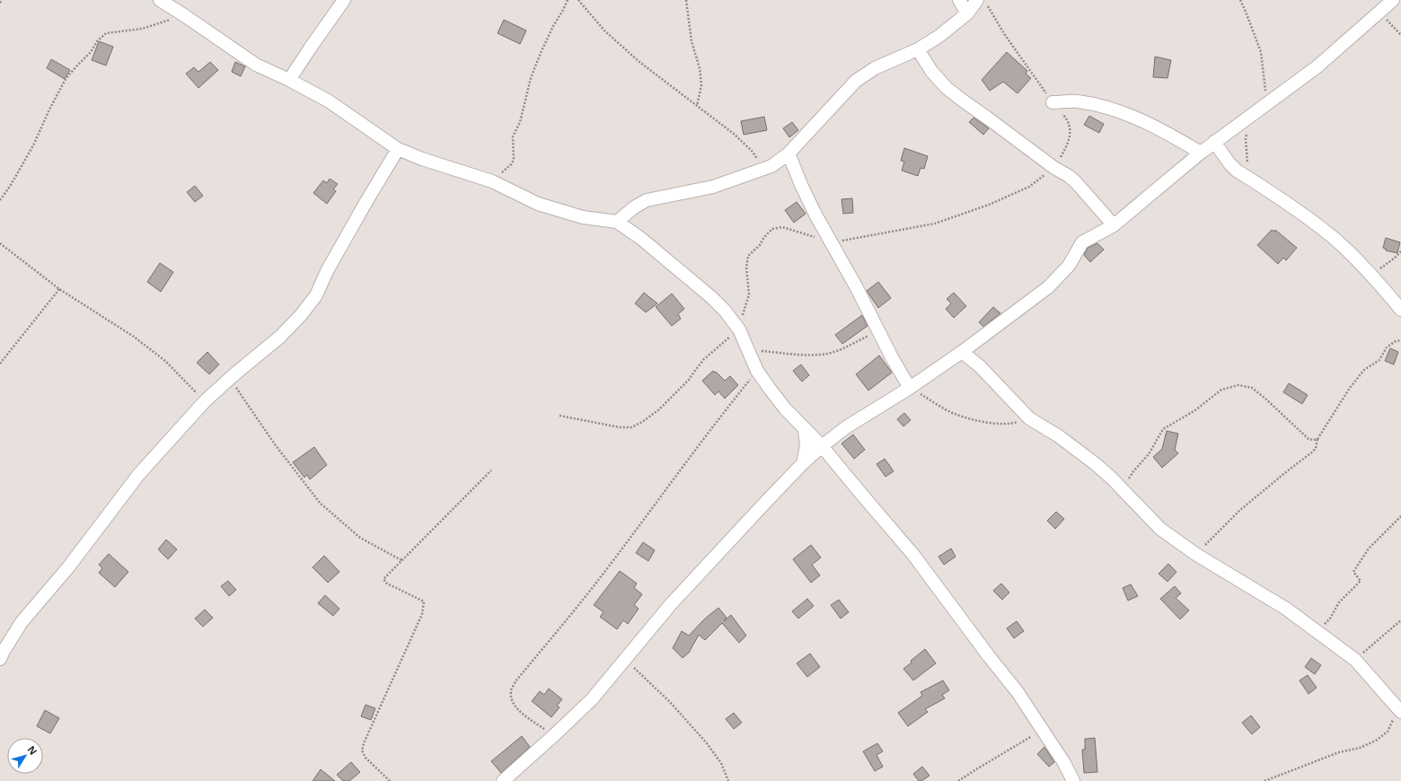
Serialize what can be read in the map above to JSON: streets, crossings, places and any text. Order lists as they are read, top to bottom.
{
  "north": "top right"
}
